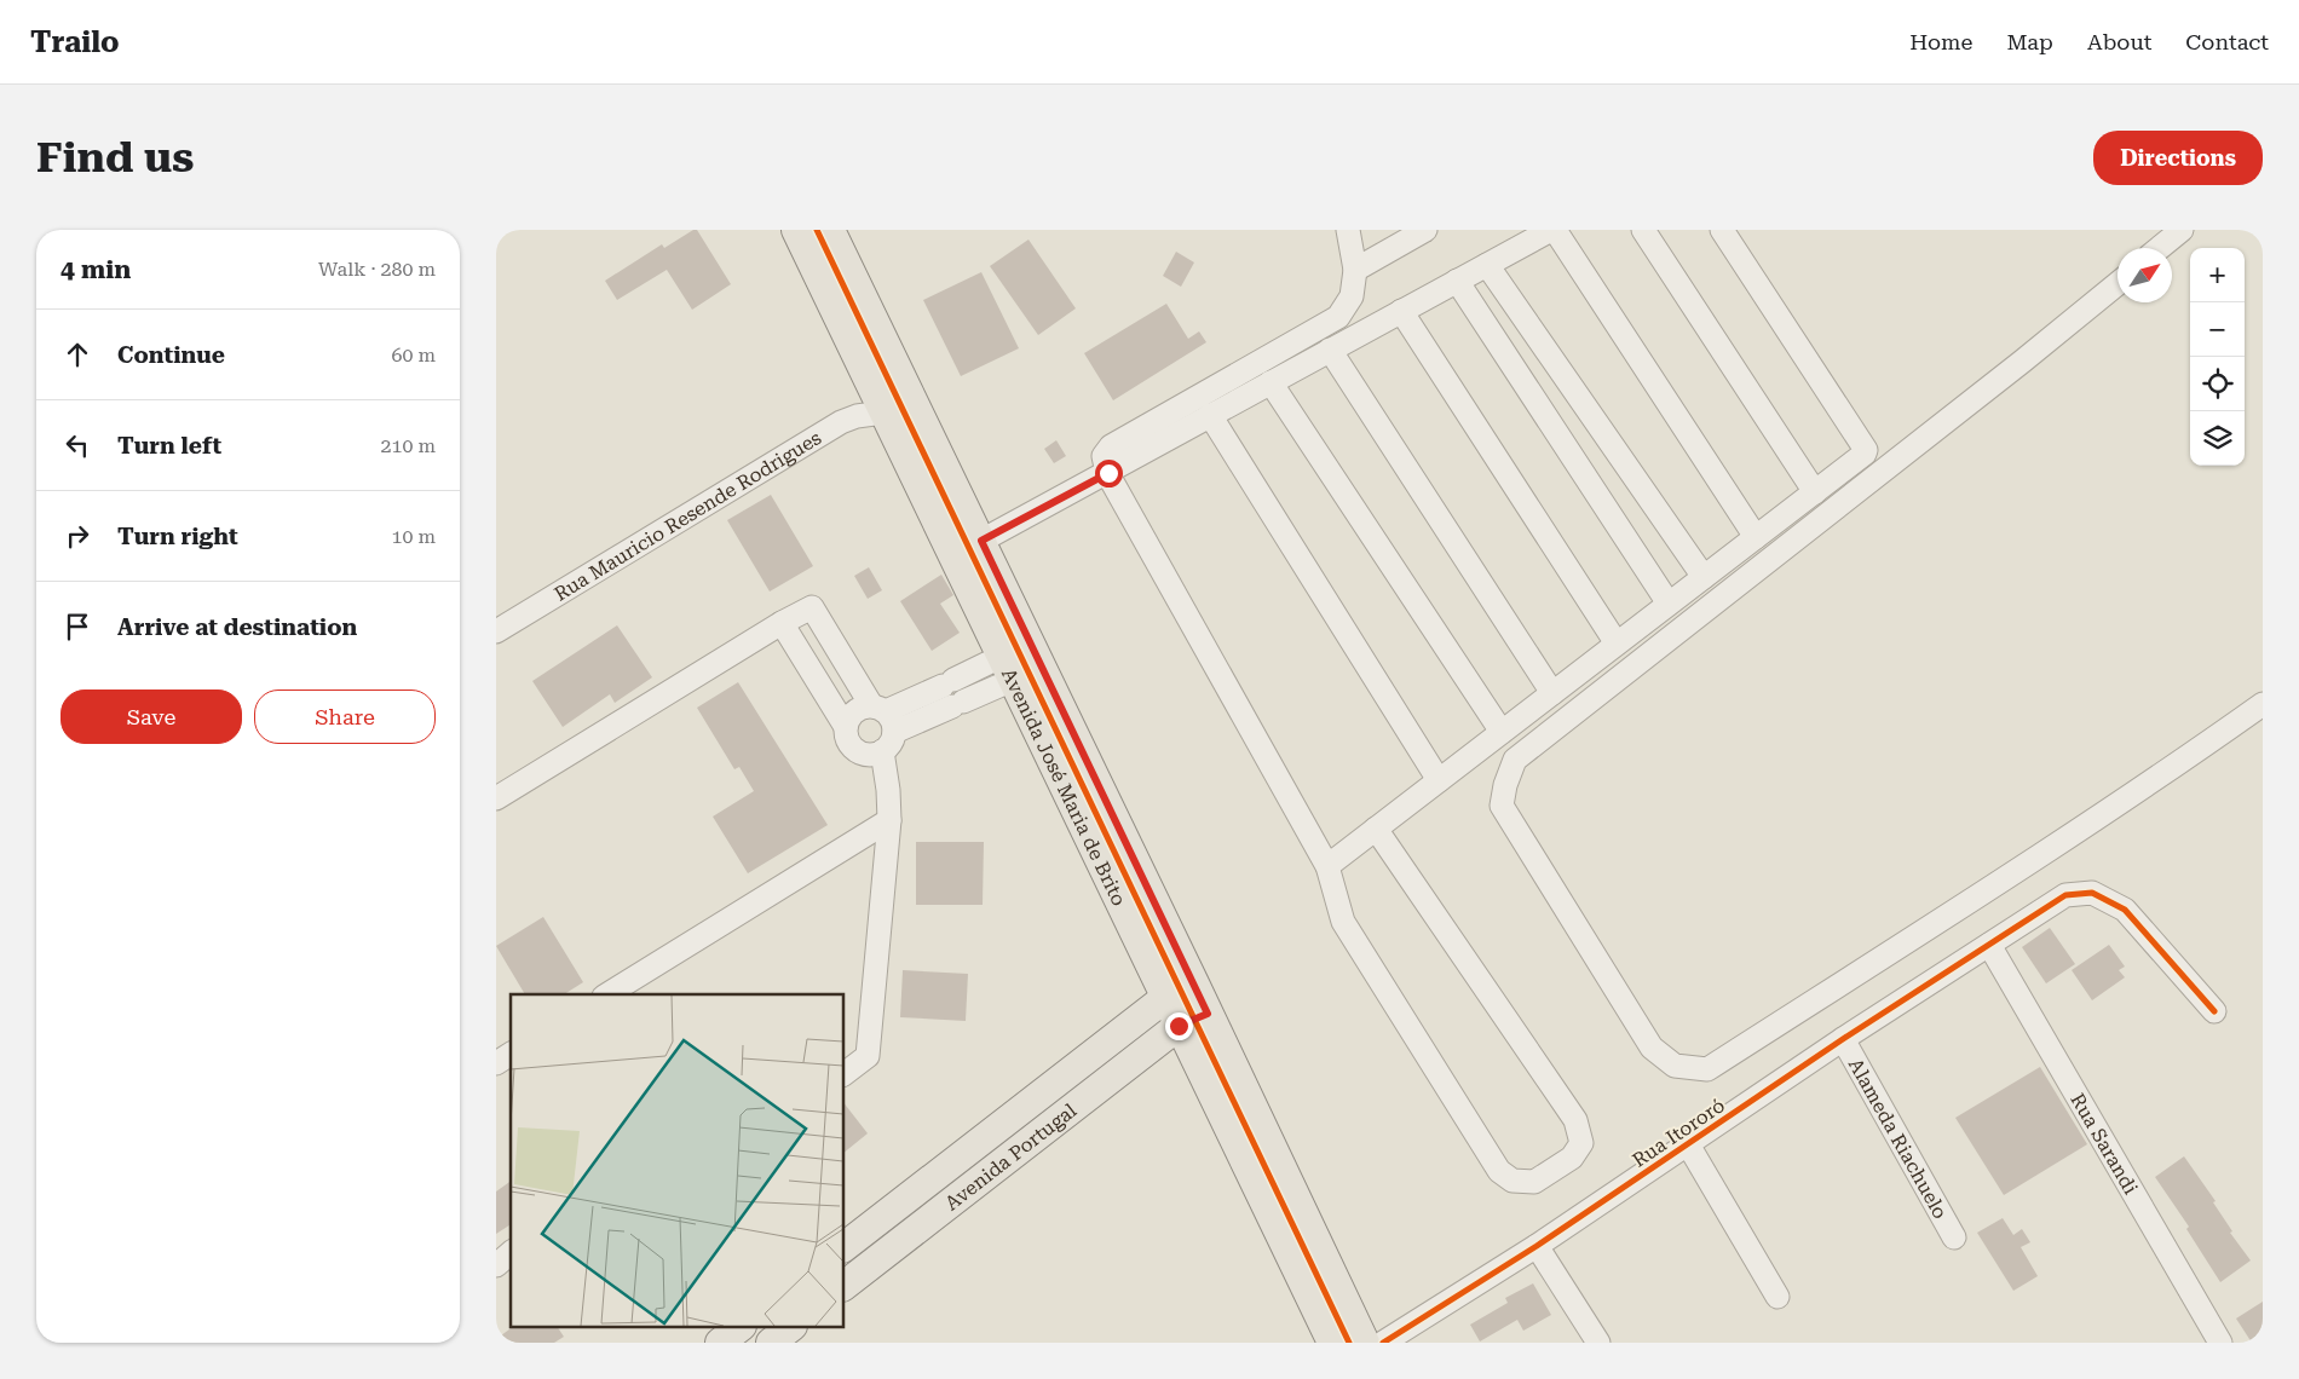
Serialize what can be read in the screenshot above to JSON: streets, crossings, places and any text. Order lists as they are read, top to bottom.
{
  "streets": {
    "main road": ["Avenida José Maria de Brito", "Avenida Portugal"],
    "street": [
      "Rua Mauricio Resende Rodrigues",
      "Rua Itororó",
      "Alameda Riachuelo",
      "Rua Sarandi"
    ]
  },
  "crossings": [
    ["Rua Mauricio Resende Rodrigues", "Avenida José Maria de Brito"],
    ["Avenida José Maria de Brito", "Avenida Portugal"],
    ["Rua Itororó", "Alameda Riachuelo"],
    ["Rua Itororó", "Rua Sarandi"]
  ],
  "north": "top right",
  "page": {
    "header": "Trailo",
    "nav": [
      "Home",
      "Map",
      "About",
      "Contact"
    ],
    "buttons": [
      "Directions",
      ["Save", "Share"]
    ],
    "title": "Find us",
    "heading": ["4 min", "Walk · 280 m"],
    "map_buttons": ["+", "−"],
    "list": [
      ["Continue", "60 m"],
      ["Turn left", "210 m"],
      ["Turn right", "10 m"],
      "Arrive at destination"
    ]
  }
}
